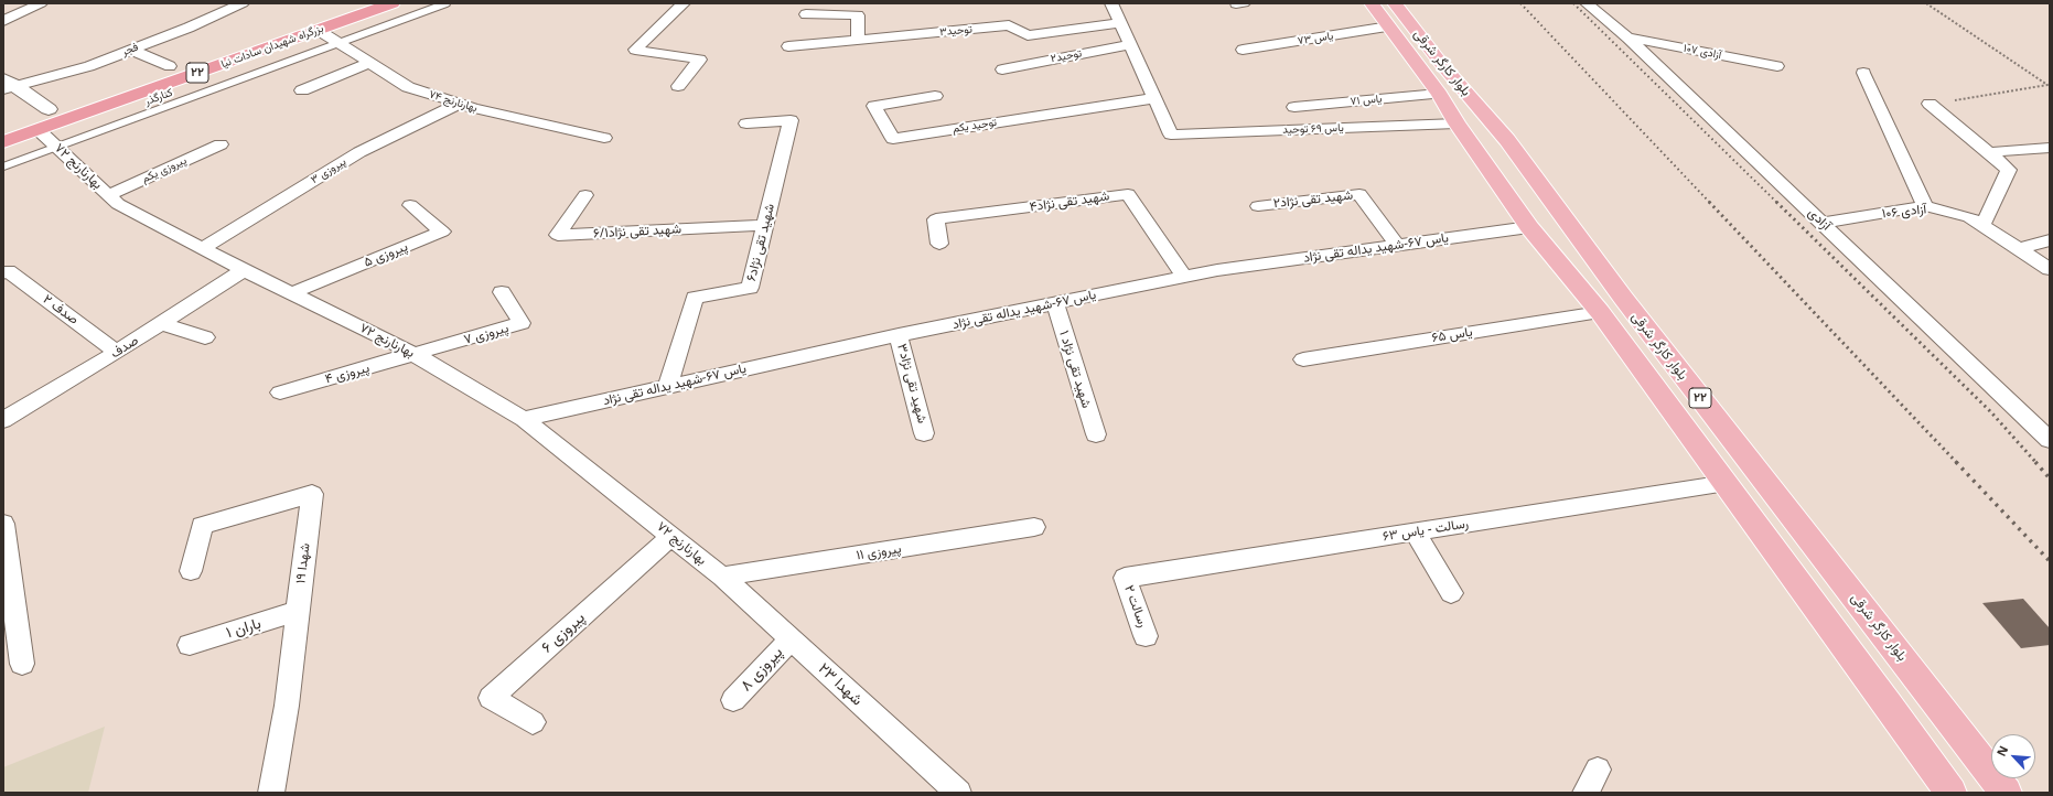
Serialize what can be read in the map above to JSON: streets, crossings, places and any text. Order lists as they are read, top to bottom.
{
  "streets": {
    "highway": ["بزرگراه شهیدان سادات نیا", "۲۲"],
    "main road": ["بلوار کارگر شرقی"],
    "street": [
      "توحید۳",
      "یاس ۷۳",
      "فجر",
      "آزادی ۱۰۷",
      "توحید۲",
      "یاس ۷۱",
      "بهارنارنج ۷۴",
      "توحید یکم",
      "یاس ۶۹ توحید",
      "بهارنارنج ۷۲",
      "پیروزی یکم",
      "پیروزی ۳",
      "شهید تقی نژاد۲",
      "شهید تقی نژاد۴",
      "آزادی ۱۰۶",
      "آزادی",
      "شهید تقی نژاد۶/۱",
      "شهید تقی نژاد۶",
      "یاس ۶۷-شهید یداله تقی نژاد",
      "پیروزی ۵",
      "صدف ۲",
      "پیروزی ۷",
      "یاس ۶۵",
      "صدف",
      "شهید تقی نژاد ۱",
      "پیروزی ۴",
      "شهید تقی نژاد۳",
      "رسالت - یاس ۶۳",
      "پیروزی ۱۱",
      "شهدا ۱۹",
      "رسالت ۲",
      "باران ۱",
      "پیروزی ۶",
      "پیروزی ۸",
      "شهدا ۲۳"
    ],
    "lane": ["کنارگذر"]
  },
  "crossings": [
    ["یاس ۷۳", "بلوار کارگر شرقی"],
    ["بزرگراه شهیدان سادات نیا", "بهارنارنج ۷۴"],
    ["بزرگراه شهیدان سادات نیا", "بهارنارنج ۷۲"],
    ["آزادی ۱۰۷", "آزادی"],
    ["بلوار کارگر شرقی", "یاس ۷۱"],
    ["بلوار کارگر شرقی", "یاس ۶۹ توحید"],
    ["بلوار کارگر شرقی", "یاس ۶۷-شهید یداله تقی نژاد"],
    ["بلوار کارگر شرقی", "یاس ۶۵"],
    ["بلوار کارگر شرقی", "رسالت - یاس ۶۳"],
    ["کنارگذر", "بهارنارنج ۷۴"],
    ["کنارگذر", "بهارنارنج ۷۲"],
    ["بهارنارنج ۷۴", "پیروزی ۳"],
    ["توحید یکم", "یاس ۶۹ توحید"],
    ["بهارنارنج ۷۲", "پیروزی یکم"],
    ["بهارنارنج ۷۲", "پیروزی ۳"],
    ["بهارنارنج ۷۲", "یاس ۶۷-شهید یداله تقی نژاد"],
    ["بهارنارنج ۷۲", "پیروزی ۵"],
    ["بهارنارنج ۷۲", "پیروزی ۷"],
    ["بهارنارنج ۷۲", "صدف"],
    ["بهارنارنج ۷۲", "پیروزی ۴"],
    ["بهارنارنج ۷۲", "پیروزی ۱۱"],
    ["بهارنارنج ۷۲", "پیروزی ۶"],
    ["بهارنارنج ۷۲", "شهدا ۲۳"],
    ["شهید تقی نژاد۲", "یاس ۶۷-شهید یداله تقی نژاد"],
    ["شهید تقی نژاد۴", "یاس ۶۷-شهید یداله تقی نژاد"],
    ["آزادی ۱۰۶", "آزادی"],
    ["شهید تقی نژاد۶/۱", "شهید تقی نژاد۶"],
    ["شهید تقی نژاد۶", "یاس ۶۷-شهید یداله تقی نژاد"],
    ["یاس ۶۷-شهید یداله تقی نژاد", "شهید تقی نژاد ۱"],
    ["یاس ۶۷-شهید یداله تقی نژاد", "شهید تقی نژاد۳"],
    ["صدف ۲", "صدف"],
    ["پیروزی ۷", "پیروزی ۴"],
    ["رسالت - یاس ۶۳", "رسالت ۲"],
    ["پیروزی ۱۱", "شهدا ۲۳"],
    ["شهدا ۱۹", "باران ۱"],
    ["پیروزی ۸", "شهدا ۲۳"]
  ],
  "north": "top left"
}
